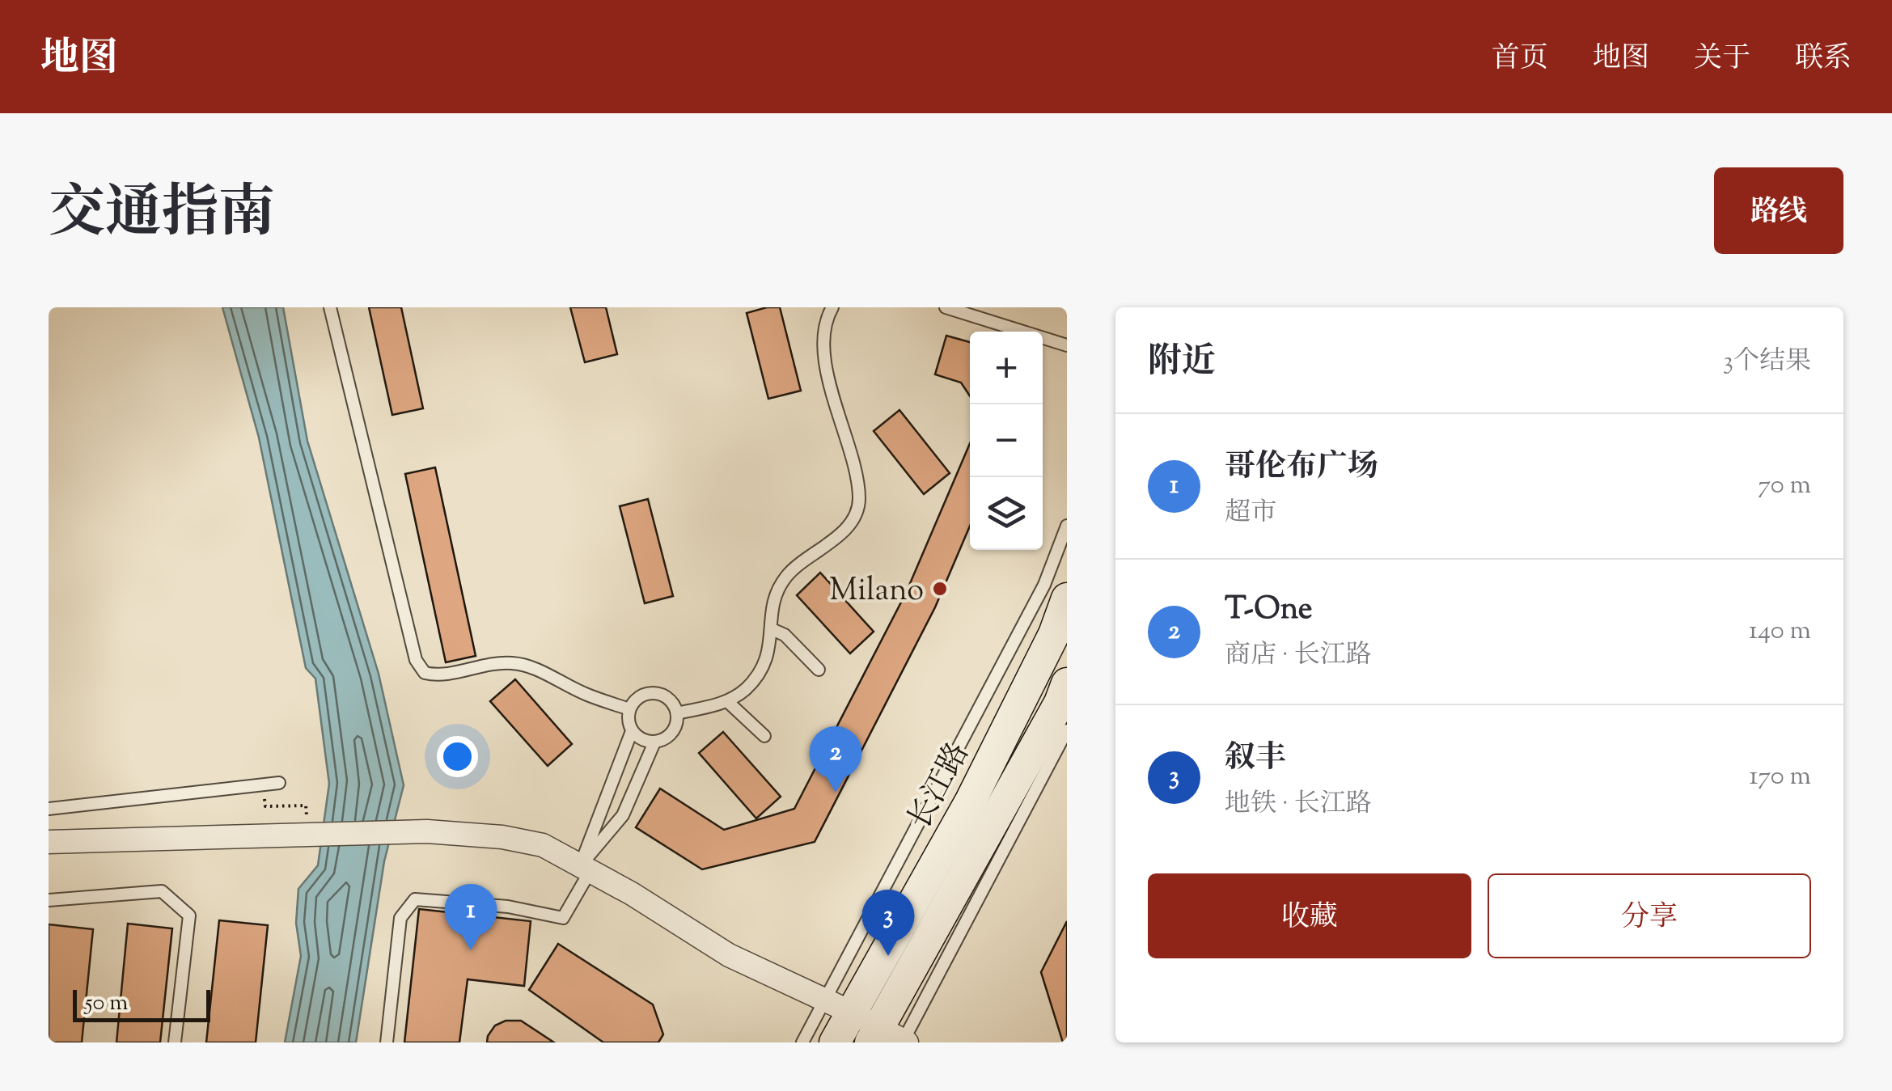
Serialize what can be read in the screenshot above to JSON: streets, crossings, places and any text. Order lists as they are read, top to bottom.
{
  "streets": {
    "main road": ["长江路"]
  },
  "places": ["Milano"],
  "scale_bar": "50 m",
  "page": {
    "header": "地图",
    "nav": [
      "首页",
      "地图",
      "关于",
      "联系"
    ],
    "title": "交通指南",
    "buttons": [
      "路线",
      ["收藏", "分享"]
    ],
    "heading": ["附近", "3个结果"],
    "map_buttons": ["+", "−"],
    "list": [
      {
        "mark": "1",
        "name": "哥伦布广场",
        "note": "超市",
        "value": "70 m"
      },
      {
        "mark": "2",
        "name": "T-One",
        "note": "商店 · 长江路",
        "value": "140 m"
      },
      {
        "mark": "3",
        "name": "叙丰",
        "note": "地铁 · 长江路",
        "value": "170 m"
      }
    ],
    "pins": ["2", "1", "3"],
    "scale": "50 m"
  }
}
